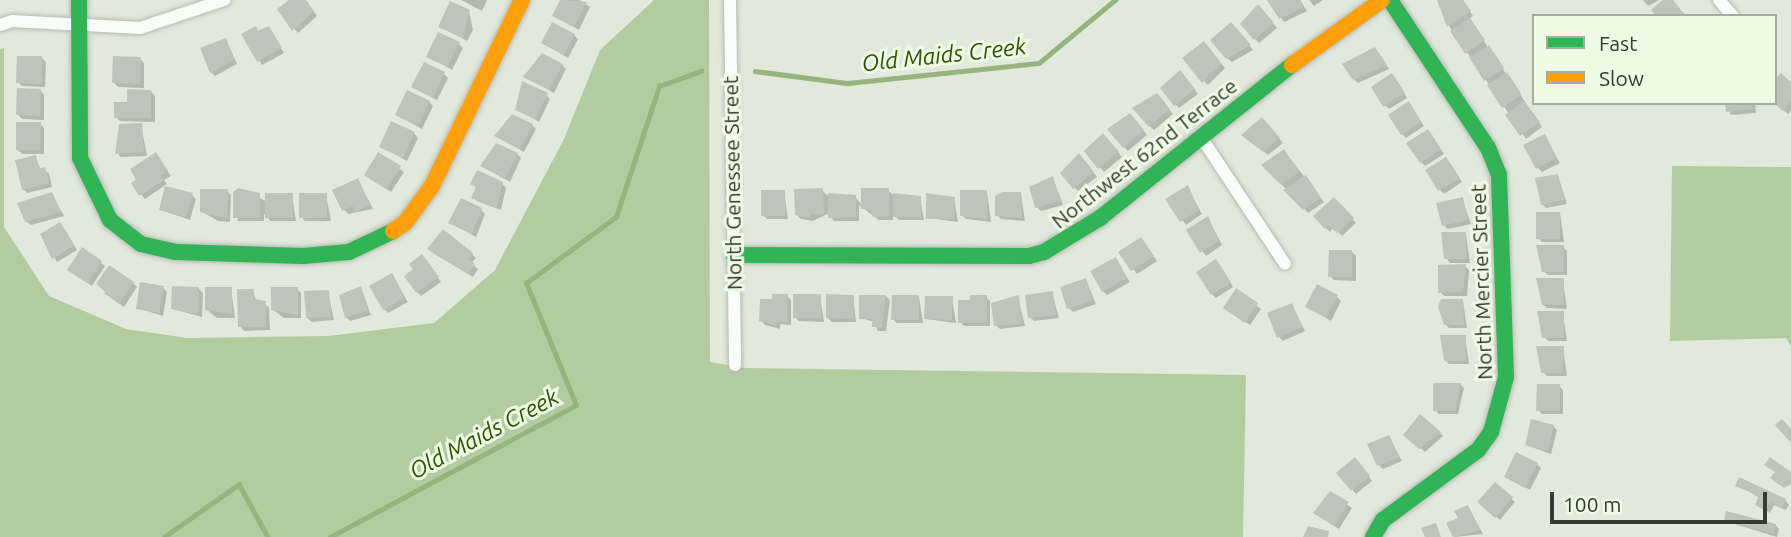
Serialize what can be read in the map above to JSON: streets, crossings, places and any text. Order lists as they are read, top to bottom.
{
  "streets": {
    "street": ["Northwest 62nd Terrace", "North Genessee Street", "North Mercier Street"]
  },
  "crossings": [
    ["Northwest 62nd Terrace", "North Genessee Street"]
  ],
  "water": ["Old Maids Creek"],
  "legend": ["Fast", "Slow"],
  "scale_bar": "100 m"
}
